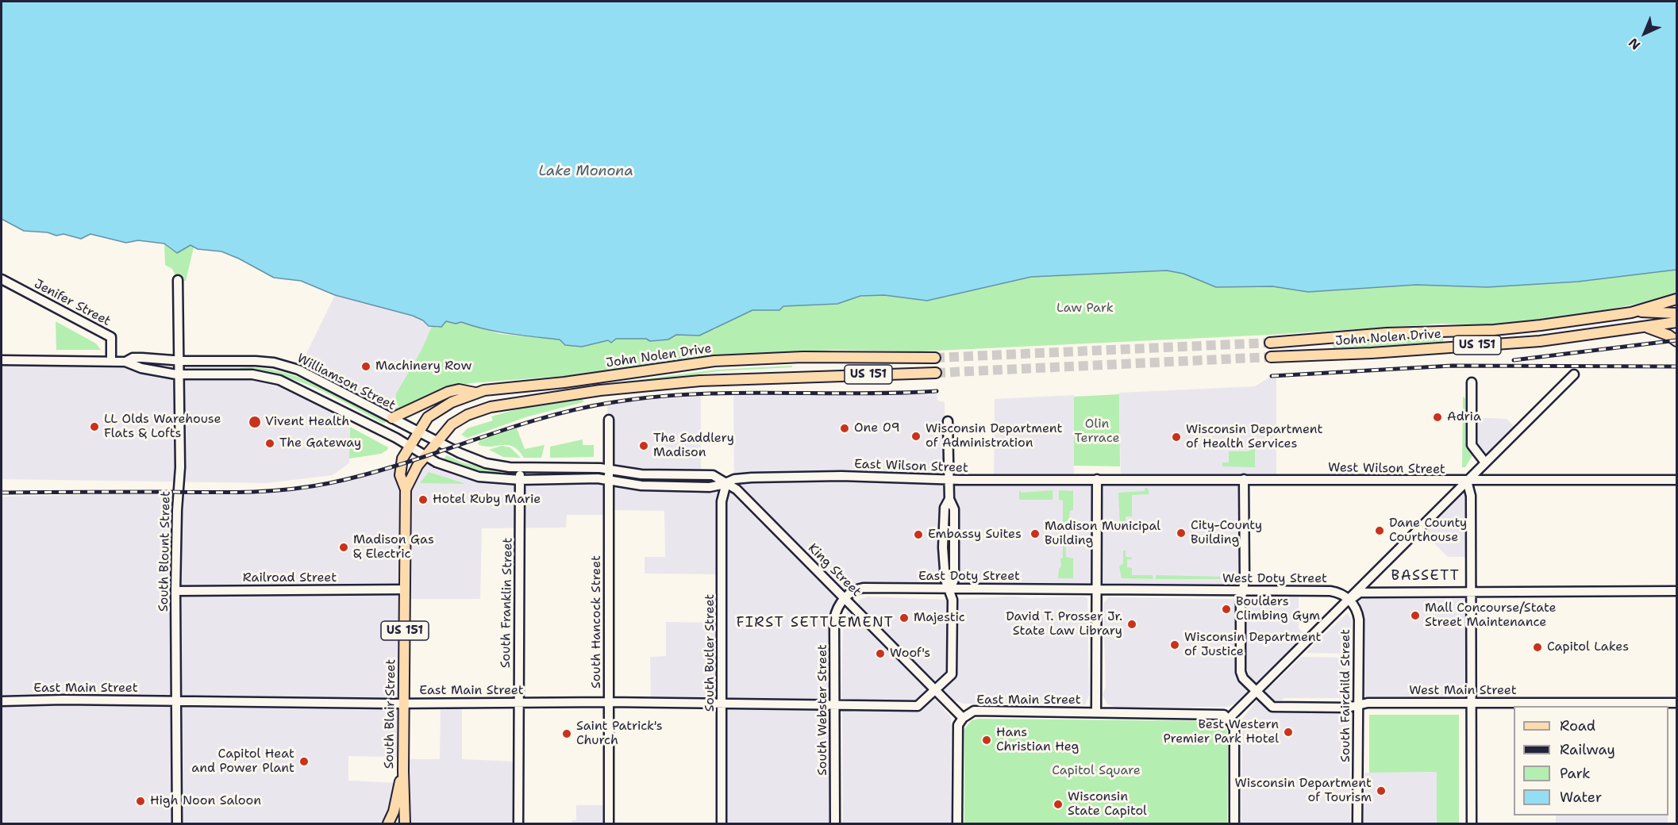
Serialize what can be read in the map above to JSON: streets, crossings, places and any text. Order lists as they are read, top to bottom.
{
  "streets": {
    "main road": ["John Nolen Drive", "US 151", "South Blair Street"],
    "street": [
      "Jenifer Street",
      "Williamson Street",
      "East Wilson Street",
      "West Wilson Street",
      "South Blount Street",
      "King Street",
      "East Doty Street",
      "Railroad Street",
      "West Doty Street",
      "South Franklin Street",
      "South Hancock Street",
      "South Butler Street",
      "East Main Street",
      "West Main Street",
      "South Fairchild Street",
      "South Webster Street"
    ]
  },
  "crossings": [
    ["Jenifer Street", "Williamson Street"],
    ["John Nolen Drive", "US 151"],
    ["John Nolen Drive", "Williamson Street"],
    ["John Nolen Drive", "East Wilson Street"],
    ["John Nolen Drive", "South Blair Street"],
    ["US 151", "South Blair Street"],
    ["Williamson Street", "East Wilson Street"],
    ["Williamson Street", "South Blount Street"],
    ["Williamson Street", "South Blair Street"],
    ["East Wilson Street", "West Wilson Street"],
    ["East Wilson Street", "King Street"],
    ["East Wilson Street", "South Franklin Street"],
    ["East Wilson Street", "South Hancock Street"],
    ["East Wilson Street", "South Butler Street"],
    ["East Wilson Street", "East Main Street"],
    ["East Wilson Street", "South Blair Street"],
    ["West Wilson Street", "West Main Street"],
    ["South Blount Street", "Railroad Street"],
    ["South Blount Street", "East Main Street"],
    ["King Street", "East Doty Street"],
    ["King Street", "South Butler Street"],
    ["King Street", "East Main Street"],
    ["King Street", "South Webster Street"],
    ["East Doty Street", "West Doty Street"],
    ["East Doty Street", "East Main Street"],
    ["East Doty Street", "South Webster Street"],
    ["Railroad Street", "South Blair Street"],
    ["West Doty Street", "West Main Street"],
    ["West Doty Street", "South Fairchild Street"],
    ["South Franklin Street", "East Main Street"],
    ["South Hancock Street", "East Main Street"],
    ["South Butler Street", "East Main Street"],
    ["East Main Street", "South Webster Street"],
    ["East Main Street", "South Blair Street"],
    ["West Main Street", "South Fairchild Street"]
  ],
  "districts": ["BASSETT", "FIRST SETTLEMENT"],
  "water": ["Lake Monona"],
  "parks": ["Law Park", "Olin Terrace", "Capitol Square"],
  "places": [
    "Machinery Row",
    "Adria",
    "Vivent Health",
    "LL Olds Warehouse Flats & Lofts",
    "One 09",
    "Wisconsin Department of Administration",
    "Wisconsin Department of Health Services",
    "The Gateway",
    "The Saddlery Madison",
    "Hotel Ruby Marie",
    "Dane County Courthouse",
    "City-County Building",
    "Madison Municipal Building",
    "Embassy Suites",
    "Madison Gas & Electric",
    "Boulders Climbing Gym",
    "Mall Concourse/State Street Maintenance",
    "Majestic",
    "David T. Prosser Jr. State Law Library",
    "Wisconsin Department of Justice",
    "Capitol Lakes",
    "Woof's",
    "Best Western Premier Park Hotel",
    "Saint Patrick's Church",
    "Hans Christian Heg",
    "Capitol Heat and Power Plant",
    "Wisconsin Department of Tourism",
    "High Noon Saloon",
    "Wisconsin State Capitol"
  ],
  "legend": [
    "Road",
    "Railway",
    "Park",
    "Water"
  ],
  "north": "bottom left"
}
